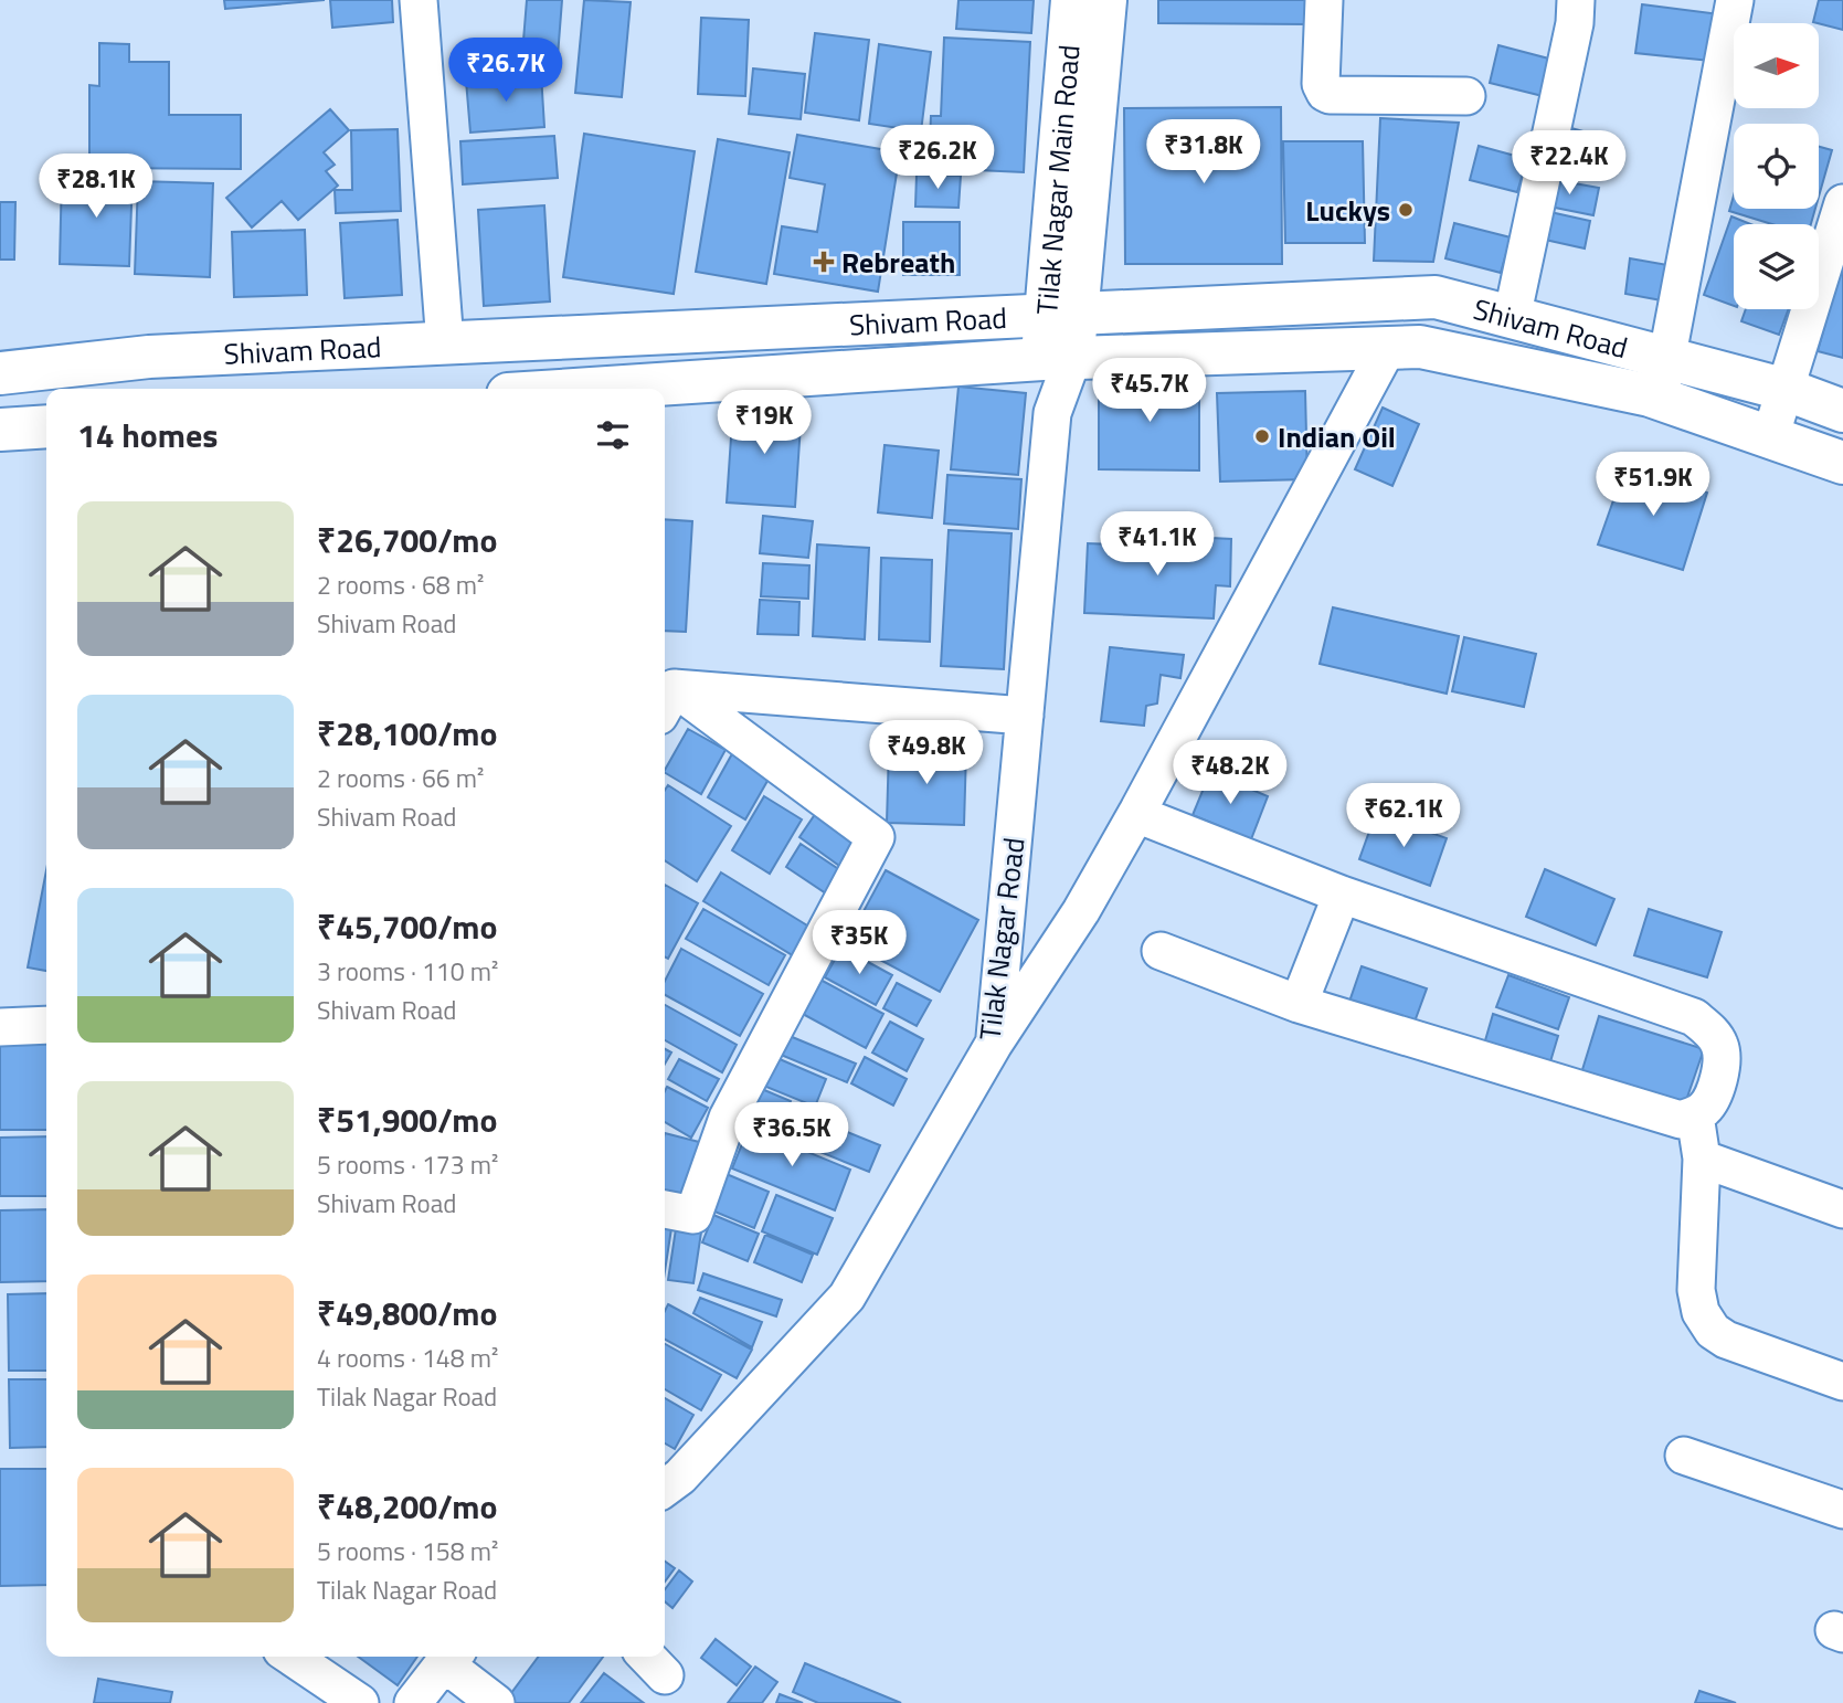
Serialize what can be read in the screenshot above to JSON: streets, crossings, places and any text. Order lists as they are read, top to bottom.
{
  "streets": {
    "main road": ["Tilak Nagar Main Road", "Shivam Road"],
    "street": ["Tilak Nagar Road"]
  },
  "crossings": [
    ["Tilak Nagar Main Road", "Shivam Road"],
    ["Tilak Nagar Main Road", "Tilak Nagar Road"],
    ["Shivam Road", "Tilak Nagar Road"]
  ],
  "places": {
    "other": ["Luckys", "Indian Oil"],
    "health": ["Rebreath"]
  },
  "north": "right",
  "page": {
    "price": [
      "₹26.7K",
      "₹31.8K",
      "₹26.2K",
      "₹22.4K",
      "₹28.1K",
      "₹45.7K",
      "₹19K",
      "₹51.9K",
      "₹41.1K",
      "₹49.8K",
      "₹48.2K",
      "₹62.1K",
      "₹35K",
      "₹36.5K"
    ],
    "heading": "14 homes",
    "list": [
      {
        "name": "₹26,700/mo",
        "note": "2 rooms · 68 m² · Shivam Road"
      },
      {
        "name": "₹28,100/mo",
        "note": "2 rooms · 66 m² · Shivam Road"
      },
      {
        "name": "₹45,700/mo",
        "note": "3 rooms · 110 m² · Shivam Road"
      },
      {
        "name": "₹51,900/mo",
        "note": "5 rooms · 173 m² · Shivam Road"
      },
      {
        "name": "₹49,800/mo",
        "note": "4 rooms · 148 m² · Tilak Nagar Road"
      },
      {
        "name": "₹48,200/mo",
        "note": "5 rooms · 158 m² · Tilak Nagar Road"
      }
    ]
  }
}
